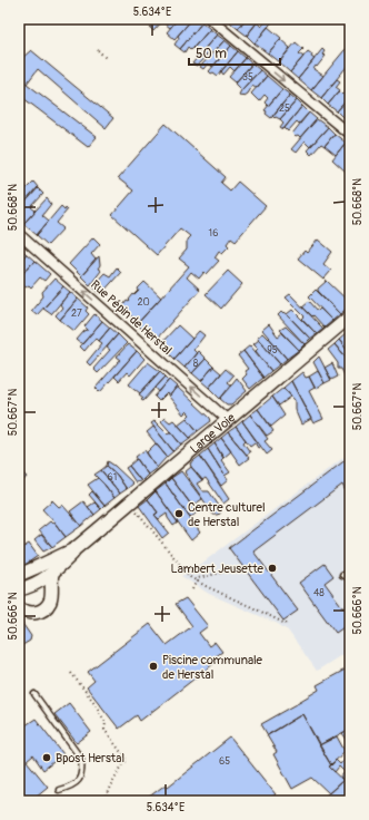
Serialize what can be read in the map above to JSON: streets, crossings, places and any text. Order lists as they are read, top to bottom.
{
  "streets": {
    "street": ["Rue Pépin de Herstal", "Large Voie"]
  },
  "crossings": [
    ["Rue Pépin de Herstal", "Large Voie"]
  ],
  "one_way": ["Rue Pépin de Herstal"],
  "places": [
    "Centre culturel de Herstal",
    "Lambert Jeusette",
    "Piscine communale de Herstal",
    "Bpost Herstal"
  ],
  "house_numbers": [
    "35",
    "25",
    "16",
    "20",
    "27",
    "95",
    "8",
    "61",
    "48",
    "65"
  ],
  "scale_bar": "50 m",
  "coordinates": [
    "5.634°E",
    "50.668°N",
    "50.667°N",
    "50.666°N"
  ]
}
